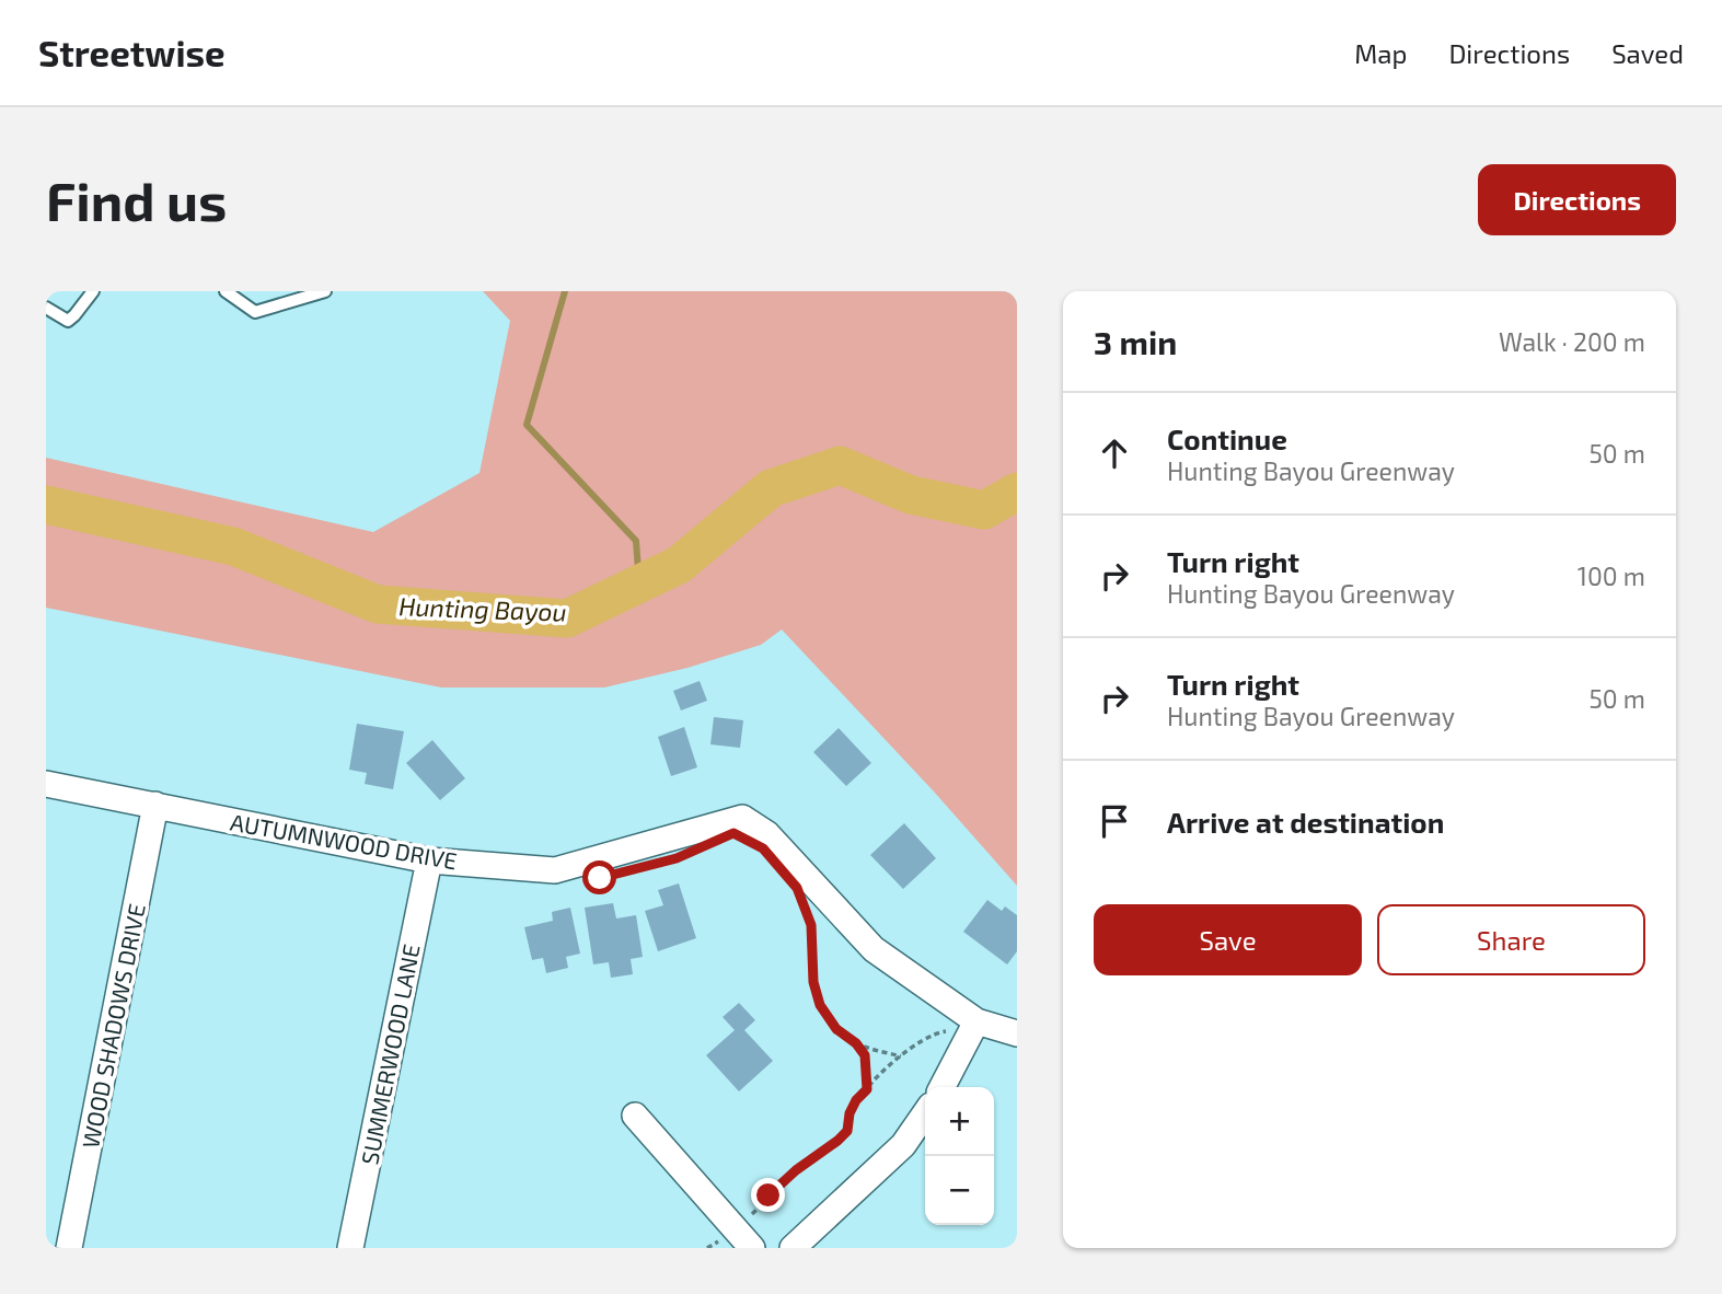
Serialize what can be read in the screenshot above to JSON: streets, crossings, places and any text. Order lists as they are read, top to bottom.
{
  "streets": {
    "street": ["AUTUMNWOOD DRIVE", "WOOD SHADOWS DRIVE", "SUMMERWOOD LANE"]
  },
  "crossings": [
    ["AUTUMNWOOD DRIVE", "WOOD SHADOWS DRIVE"],
    ["AUTUMNWOOD DRIVE", "SUMMERWOOD LANE"]
  ],
  "water": ["Hunting Bayou"],
  "page": {
    "header": "Streetwise",
    "nav": ["Map", "Directions", "Saved"],
    "buttons": [
      "Directions",
      ["Save", "Share"]
    ],
    "title": "Find us",
    "heading": ["3 min", "Walk · 200 m"],
    "list": [
      ["Continue", "Hunting Bayou Greenway", "50 m"],
      ["Turn right", "Hunting Bayou Greenway", "100 m"],
      ["Turn right", "Hunting Bayou Greenway", "50 m"],
      "Arrive at destination"
    ],
    "map_buttons": ["+", "−"]
  }
}
